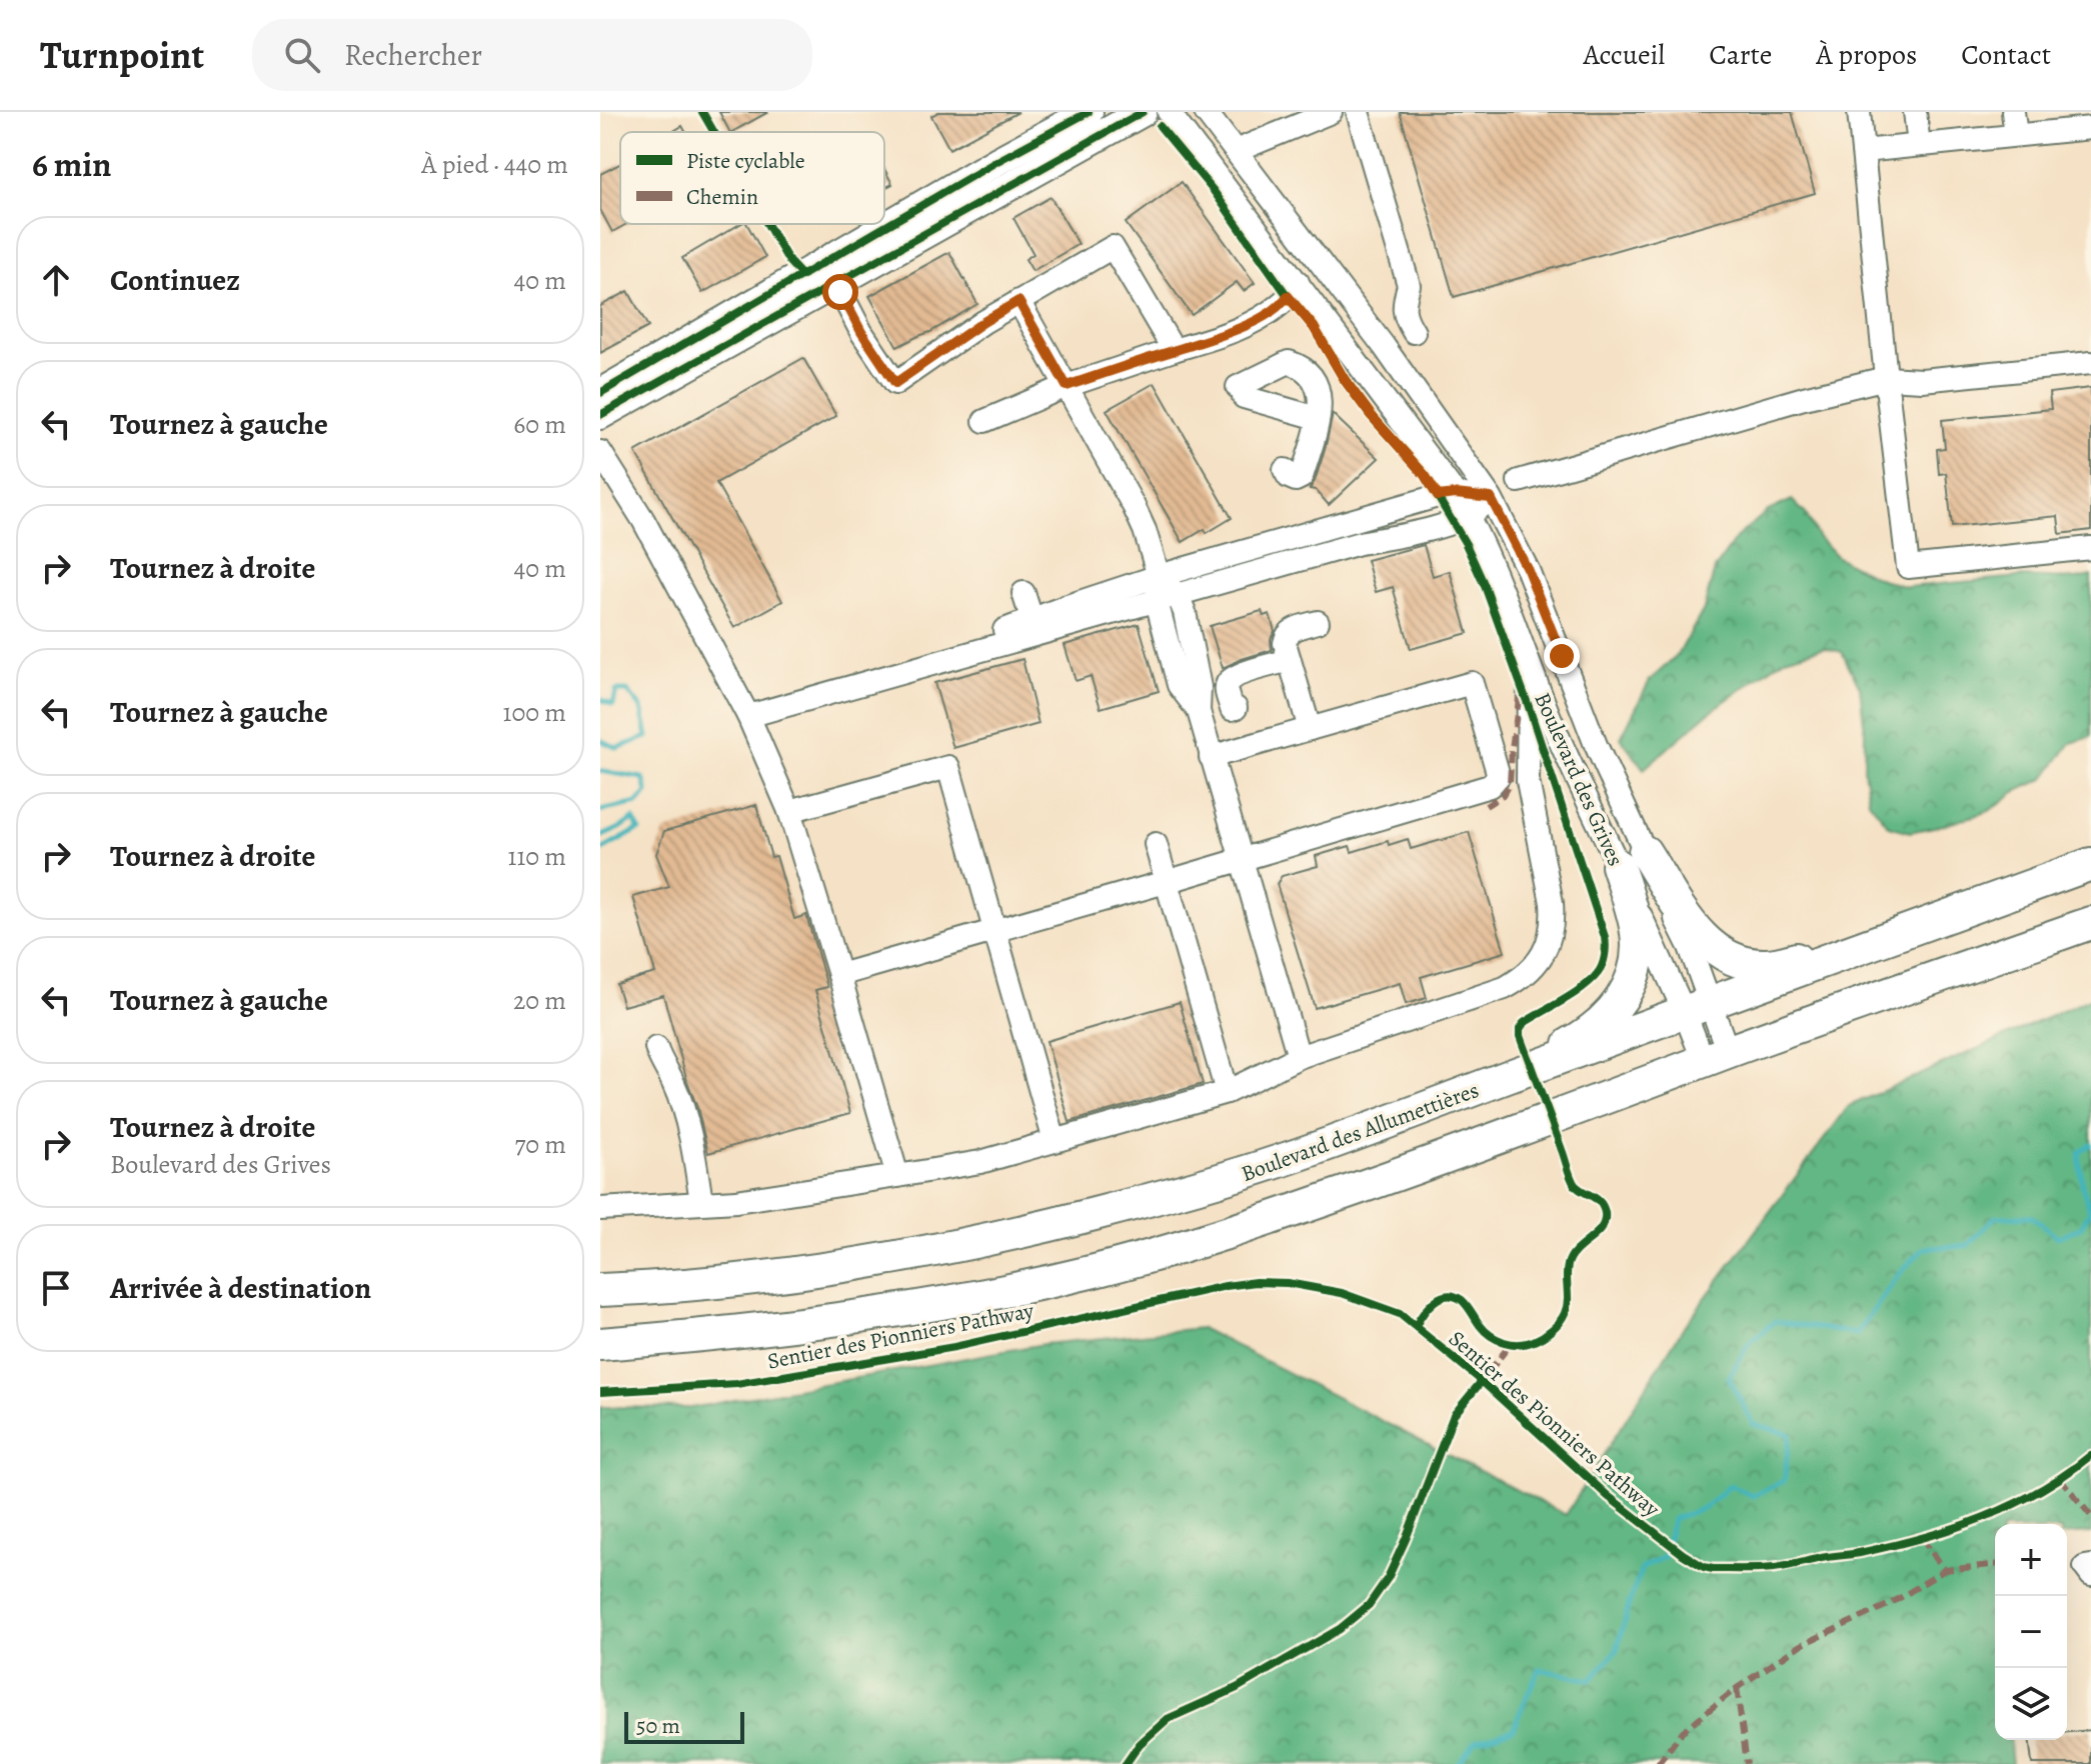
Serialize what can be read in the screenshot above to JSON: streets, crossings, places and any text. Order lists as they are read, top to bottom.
{
  "streets": {
    "highway": ["Boulevard des Allumettières"],
    "street": ["Boulevard des Grives"],
    "cycle path": ["Sentier des Pionniers Pathway"]
  },
  "crossings": [
    ["Boulevard des Grives", "Boulevard des Allumettières"]
  ],
  "legend": ["Piste cyclable", "Chemin"],
  "scale_bar": "50 m",
  "page": {
    "header": "Turnpoint",
    "search": "Rechercher",
    "nav": [
      "Accueil",
      "Carte",
      "À propos",
      "Contact"
    ],
    "heading": ["6 min", "À pied · 440 m"],
    "list": [
      ["Continuez", "40 m"],
      ["Tournez à gauche", "60 m"],
      ["Tournez à droite", "40 m"],
      ["Tournez à gauche", "100 m"],
      ["Tournez à droite", "110 m"],
      ["Tournez à gauche", "20 m"],
      ["Tournez à droite", "Boulevard des Grives", "70 m"],
      "Arrivée à destination"
    ],
    "map_buttons": ["+", "−"],
    "scale": "50 m"
  }
}
